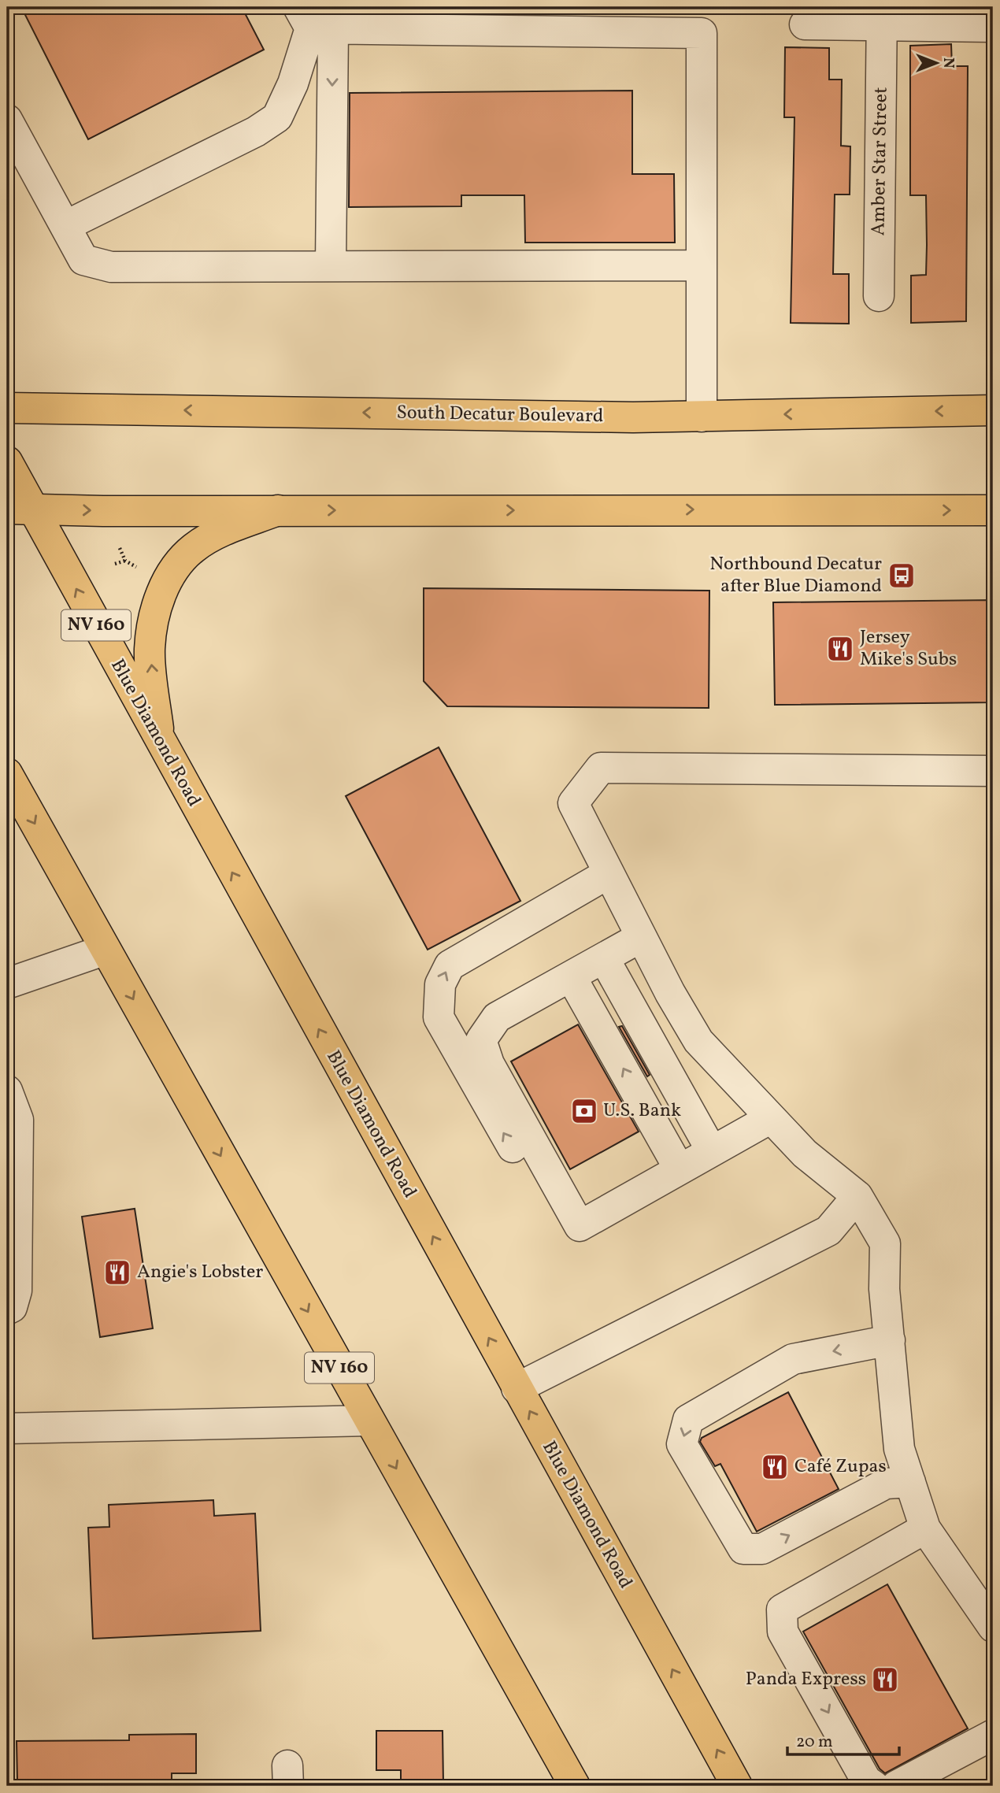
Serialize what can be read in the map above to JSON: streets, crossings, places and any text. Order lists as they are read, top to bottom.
{
  "streets": {
    "main road": ["South Decatur Boulevard", "NV 160", "Blue Diamond Road"],
    "street": ["Amber Star Street"]
  },
  "places": {
    "bus stop": ["Northbound Decatur after Blue Diamond"],
    "restaurant": [
      "Jersey Mike's Subs",
      "Angie's Lobster",
      "Café Zupas",
      "Panda Express"
    ],
    "bank": ["U.S. Bank"]
  },
  "scale_bar": "20 m",
  "north": "right"
}
